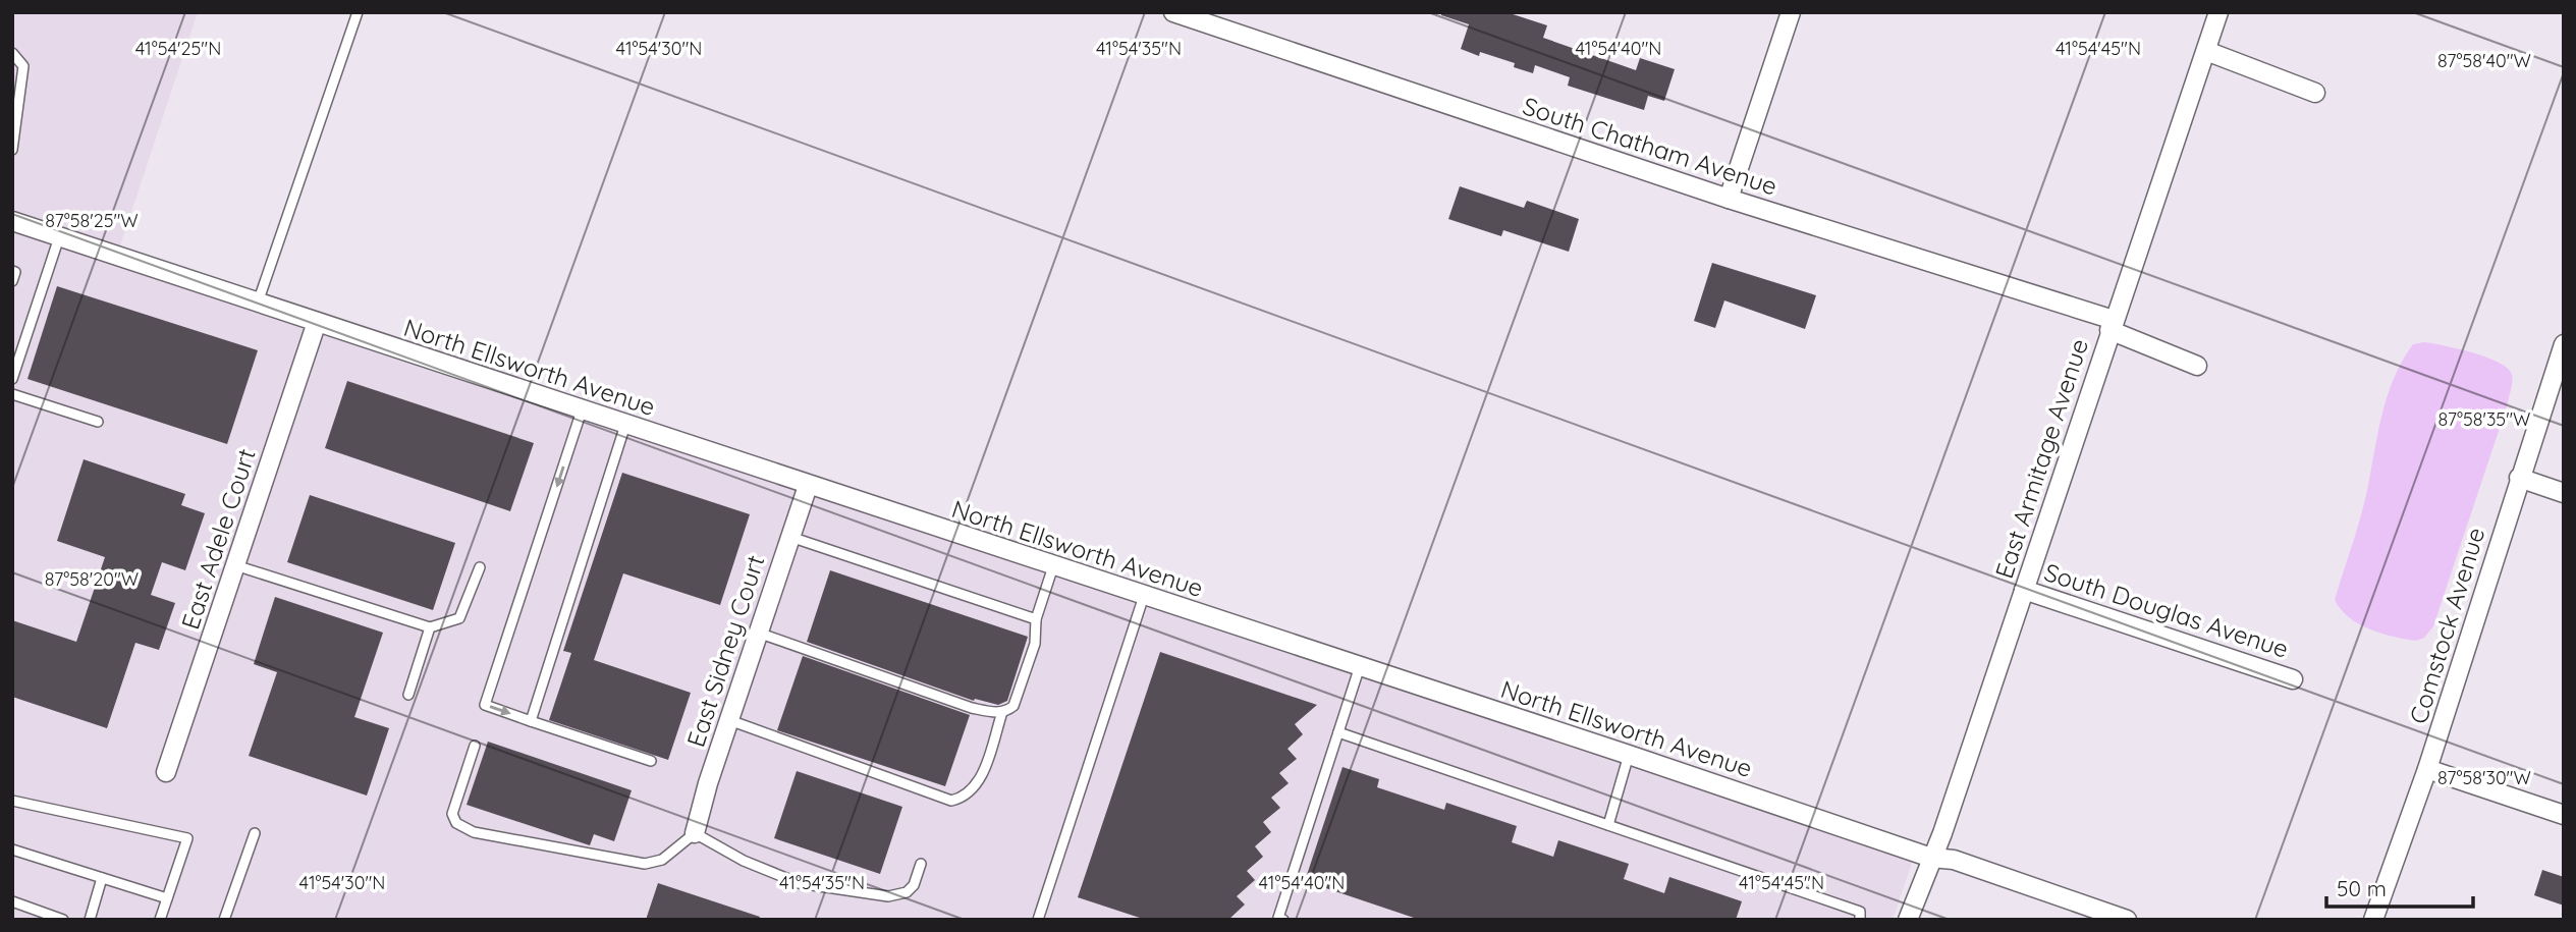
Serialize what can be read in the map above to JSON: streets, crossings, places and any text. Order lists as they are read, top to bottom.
{
  "streets": {
    "street": [
      "South Chatham Avenue",
      "North Ellsworth Avenue",
      "East Armitage Avenue",
      "East Adele Court",
      "South Douglas Avenue",
      "Comstock Avenue",
      "East Sidney Court"
    ]
  },
  "crossings": [
    ["South Chatham Avenue", "East Armitage Avenue"],
    ["North Ellsworth Avenue", "East Armitage Avenue"],
    ["North Ellsworth Avenue", "East Adele Court"],
    ["North Ellsworth Avenue", "East Sidney Court"],
    ["East Armitage Avenue", "South Douglas Avenue"]
  ],
  "scale_bar": "50 m",
  "coordinates": [
    "41°54'30\"N",
    "41°54'40\"N",
    "41°54'25\"N",
    "41°54'35\"N",
    "41°54'45\"N",
    "87°58'40\"W",
    "87°58'25\"W",
    "87°58'35\"W",
    "87°58'20\"W",
    "87°58'30\"W"
  ]
}
